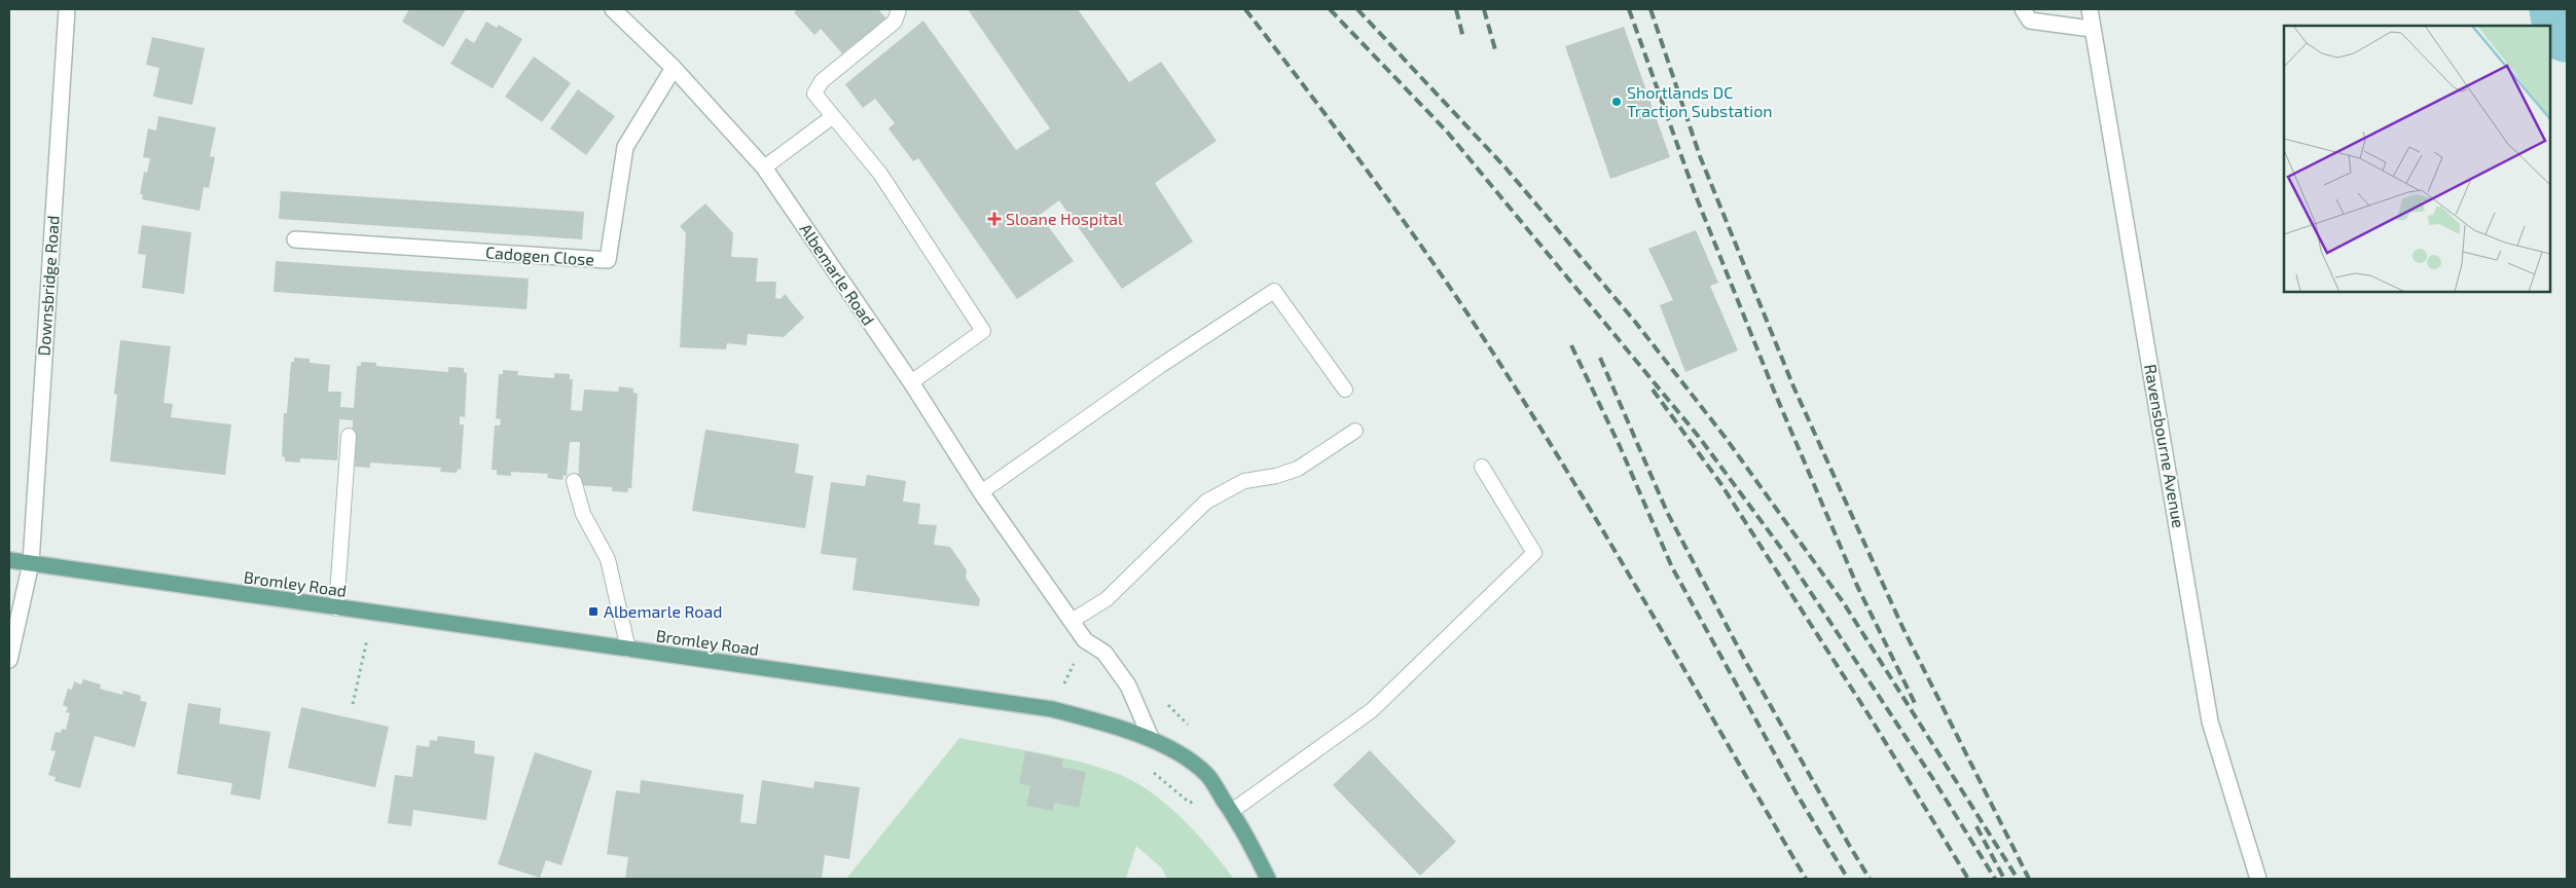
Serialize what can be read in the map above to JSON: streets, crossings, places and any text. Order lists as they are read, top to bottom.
{
  "streets": {
    "main road": ["Bromley Road"],
    "street": [
      "Cadogen Close",
      "Albemarle Road",
      "Downsbridge Road",
      "Ravensbourne Avenue"
    ]
  },
  "crossings": [
    ["Cadogen Close", "Albemarle Road"],
    ["Albemarle Road", "Bromley Road"],
    ["Downsbridge Road", "Bromley Road"]
  ],
  "places": {
    "other": ["Shortlands DC Traction Substation"],
    "health": ["Sloane Hospital"],
    "transit": ["Albemarle Road"]
  }
}
